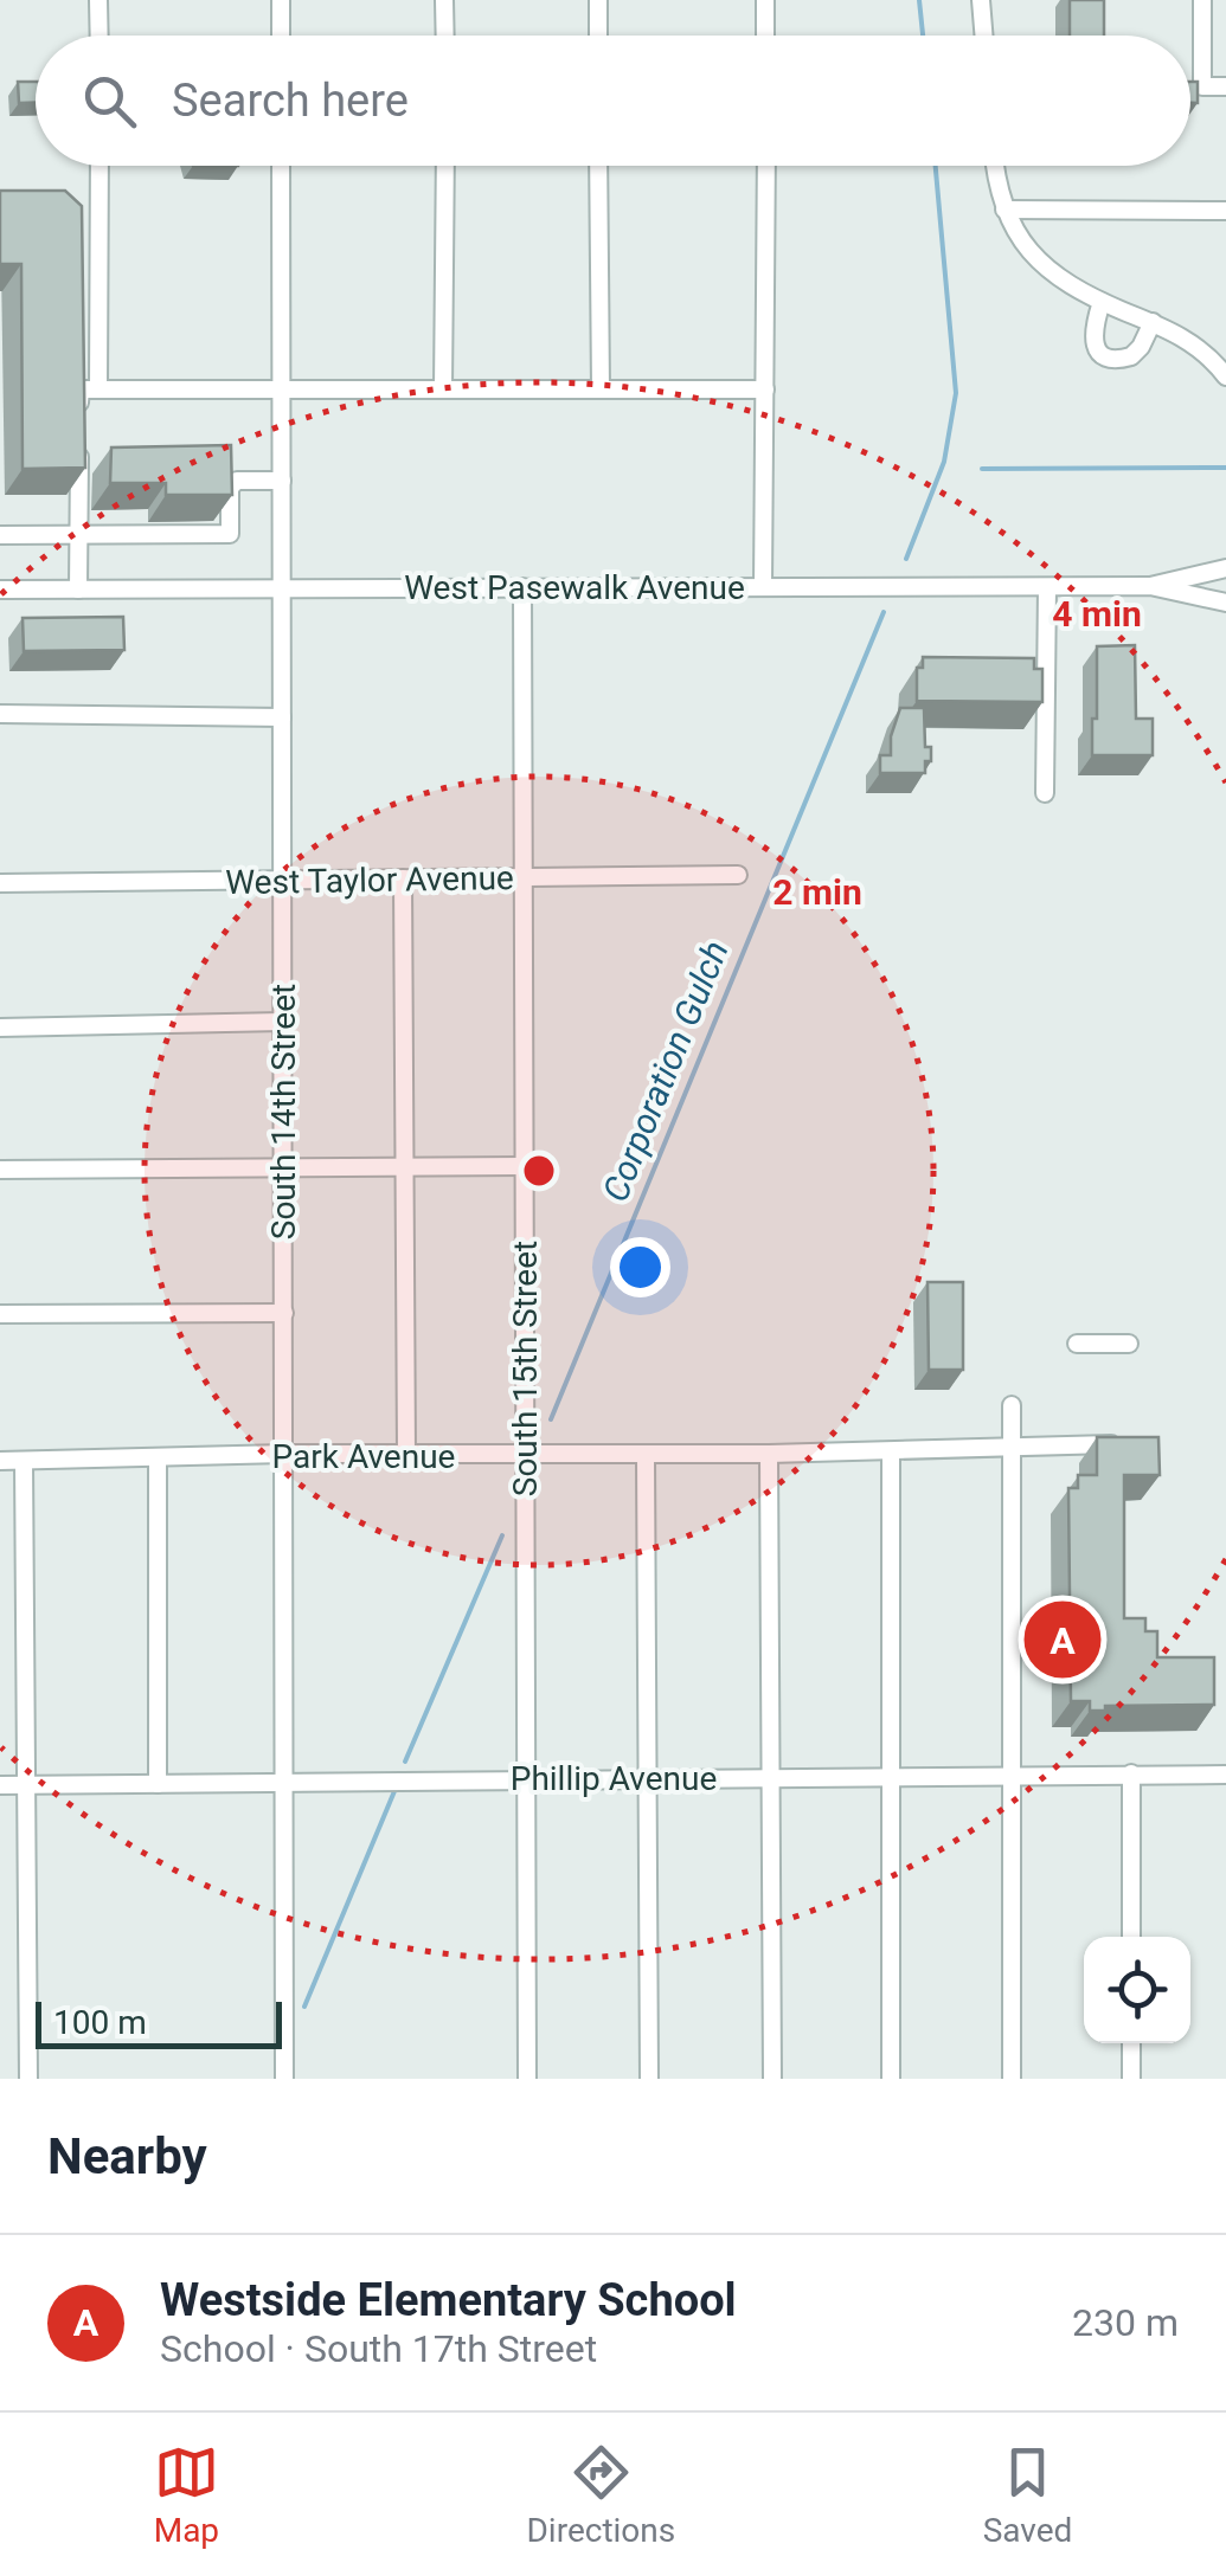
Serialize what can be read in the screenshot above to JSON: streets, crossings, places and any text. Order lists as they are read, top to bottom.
{
  "streets": {
    "street": [
      "West Pasewalk Avenue",
      "West Taylor Avenue",
      "South 14th Street",
      "South 15th Street",
      "Park Avenue",
      "Phillip Avenue"
    ]
  },
  "crossings": [
    ["West Pasewalk Avenue", "South 14th Street"],
    ["West Pasewalk Avenue", "South 15th Street"],
    ["West Taylor Avenue", "South 14th Street"],
    ["West Taylor Avenue", "South 15th Street"],
    ["South 14th Street", "Park Avenue"],
    ["South 14th Street", "Phillip Avenue"],
    ["South 15th Street", "Park Avenue"],
    ["South 15th Street", "Phillip Avenue"]
  ],
  "water": ["Corporation Gulch"],
  "scale_bar": "100 m",
  "page": {
    "search": "Search here",
    "pins": "A",
    "scale": "100 m",
    "heading": "Nearby",
    "list": [
      {
        "mark": "A",
        "name": "Westside Elementary School",
        "note": "School · South 17th Street",
        "value": "230 m"
      }
    ],
    "nav": ["Map", "Directions", "Saved"]
  },
  "rings": ["4 min", "2 min"]
}
